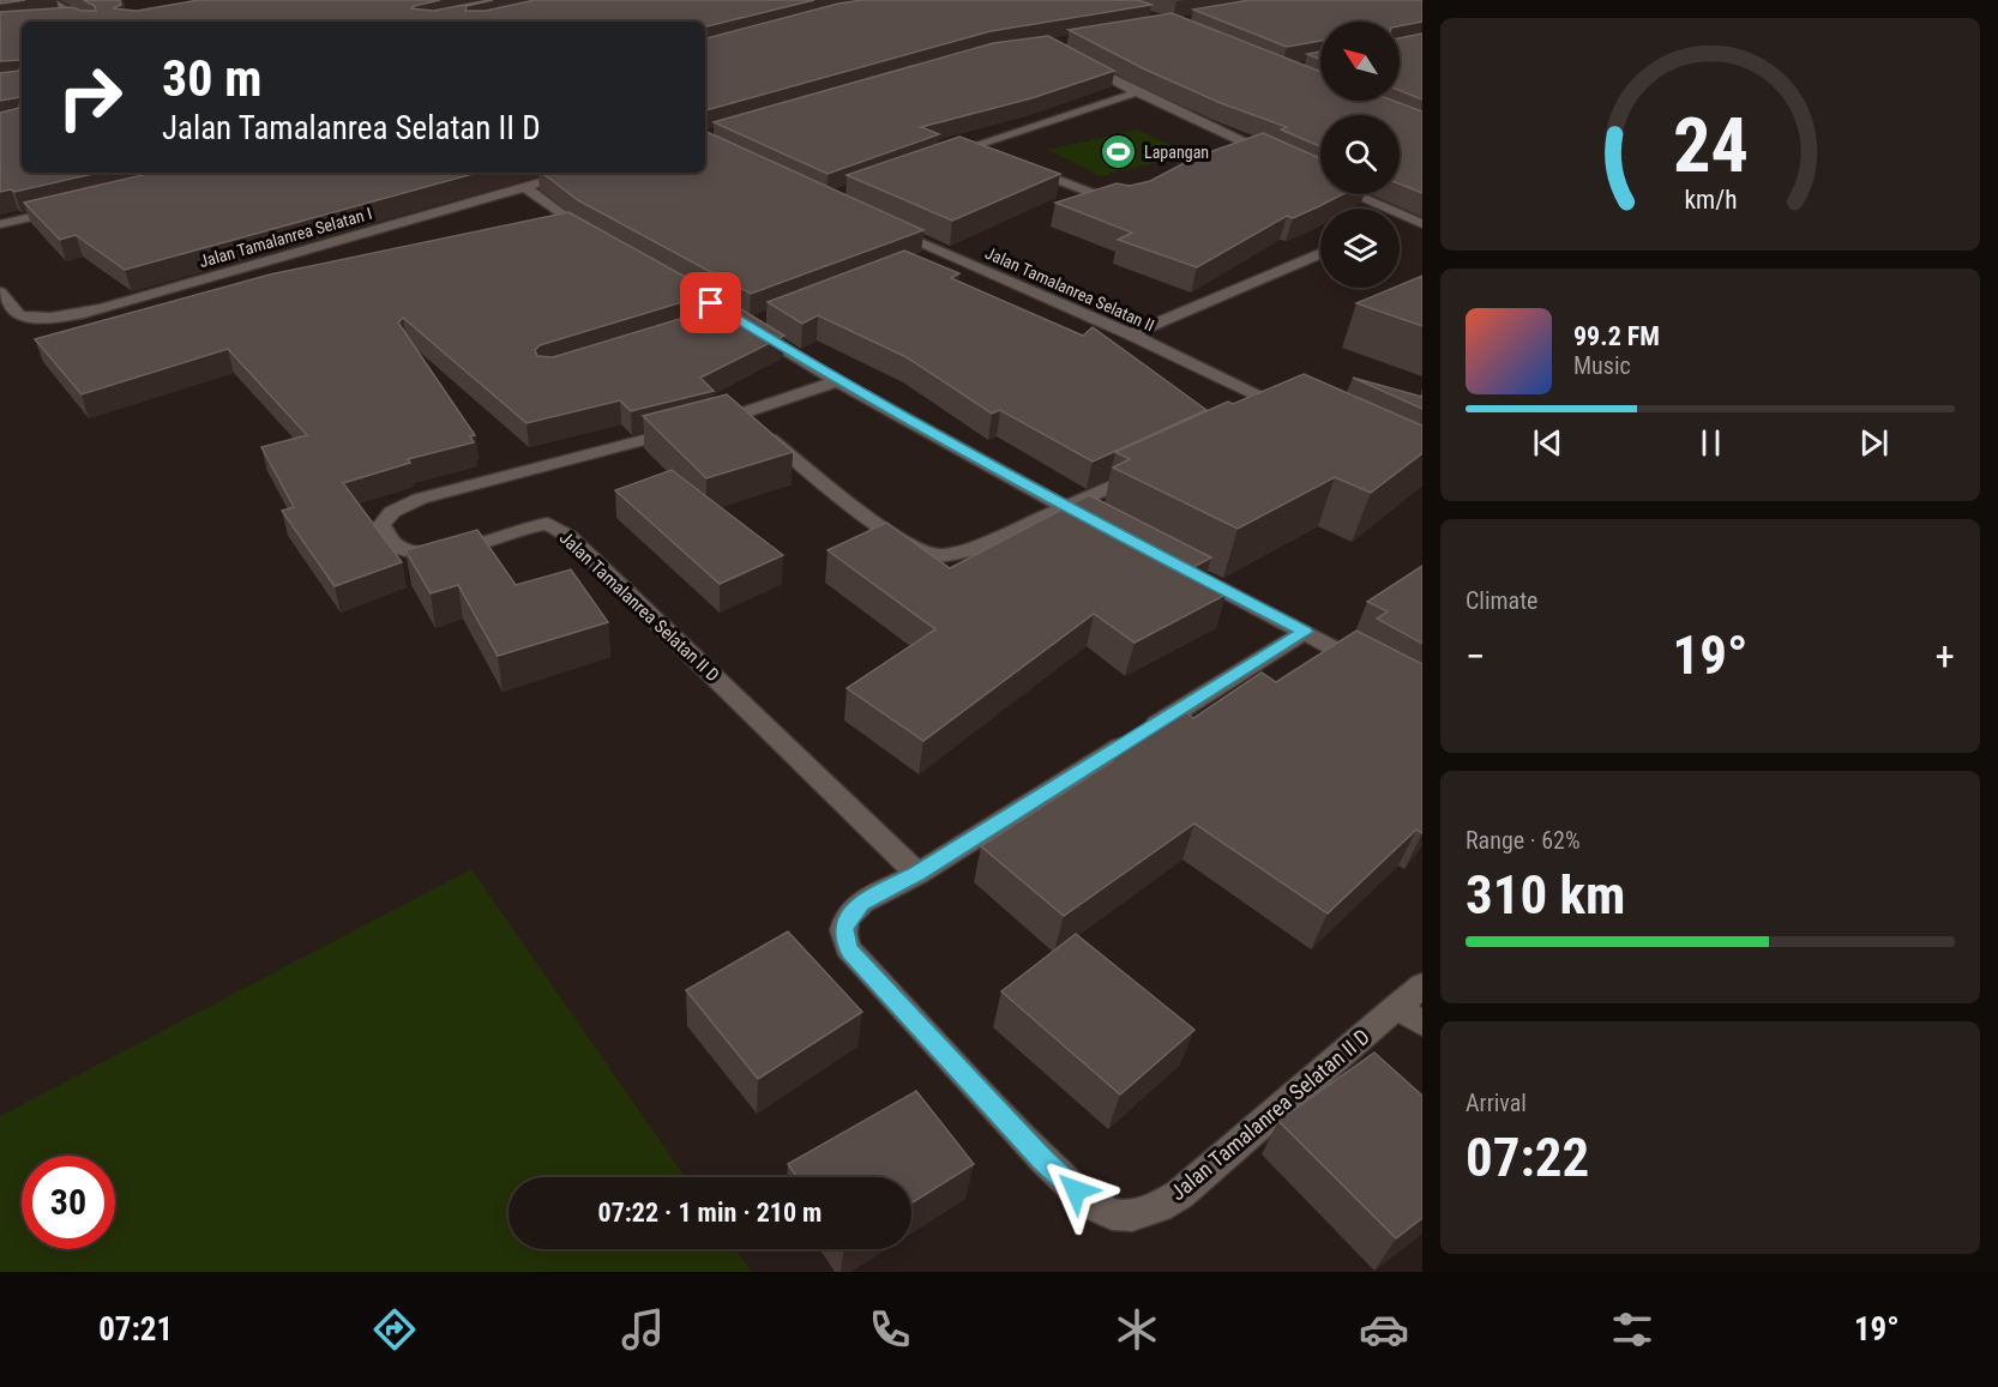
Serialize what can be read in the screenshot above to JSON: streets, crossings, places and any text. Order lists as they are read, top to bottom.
{
  "streets": {
    "street": ["Jalan Tamalanrea Selatan I", "Jalan Tamalanrea Selatan II", "Jalan Tamalanrea Selatan II D"]
  },
  "places": {
    "sports": ["Lapangan"]
  },
  "north": "top left",
  "page": {
    "turn": ["30 m", "Jalan Tamalanrea Selatan II D"],
    "song": ["99.2 FM", "Music"],
    "tile": [
      "Climate",
      ["Range · 62%", "310 km"],
      ["Arrival", "07:22"]
    ],
    "heat": ["−", "19°", "+"],
    "limit": "30",
    "trip": "07:22 · 1 min · 210 m",
    "tabs": ["07:21", "19°"],
    "gauge": ["24", "km/h"]
  }
}
